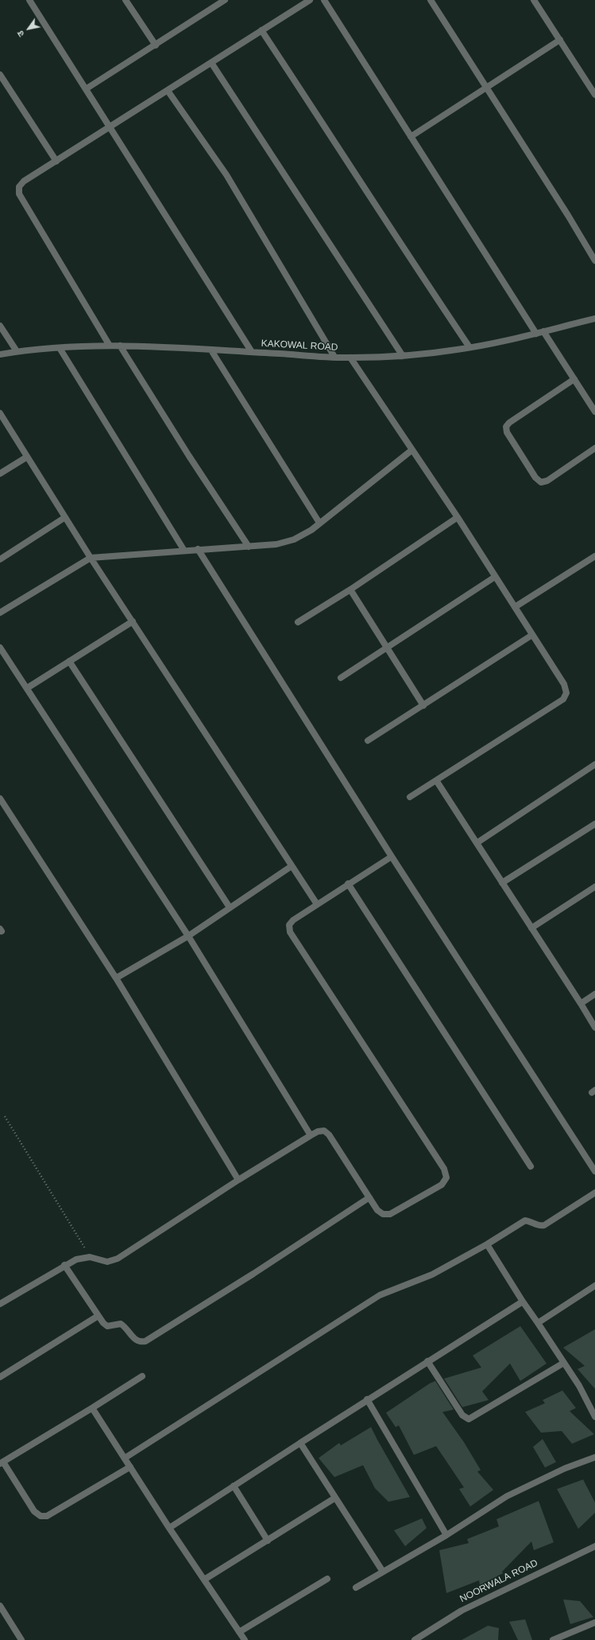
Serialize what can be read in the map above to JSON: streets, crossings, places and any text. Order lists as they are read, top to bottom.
{
  "streets": {
    "street": ["KAKOWAL ROAD", "NOORWALA ROAD"]
  },
  "north": "bottom left"
}
